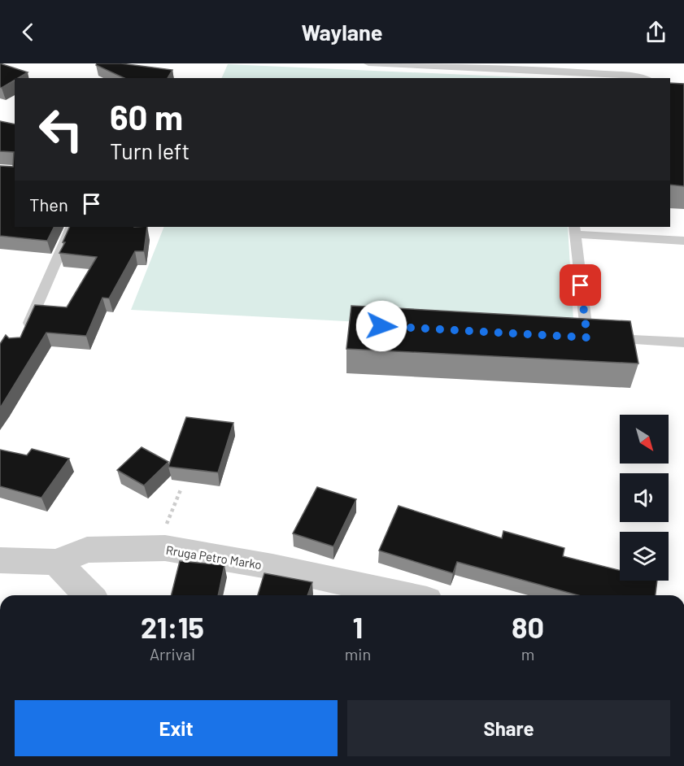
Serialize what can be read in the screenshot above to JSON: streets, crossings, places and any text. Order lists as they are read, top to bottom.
{
  "streets": {
    "street": ["Rruga Petro Marko"]
  },
  "north": "bottom right",
  "page": {
    "header": "Waylane",
    "turn": ["60 m", "Turn left"],
    "then": "Then",
    "eta": [
      "21:15",
      "Arrival",
      "1",
      "min",
      "80",
      "m"
    ],
    "buttons": ["Exit", "Share"]
  }
}
